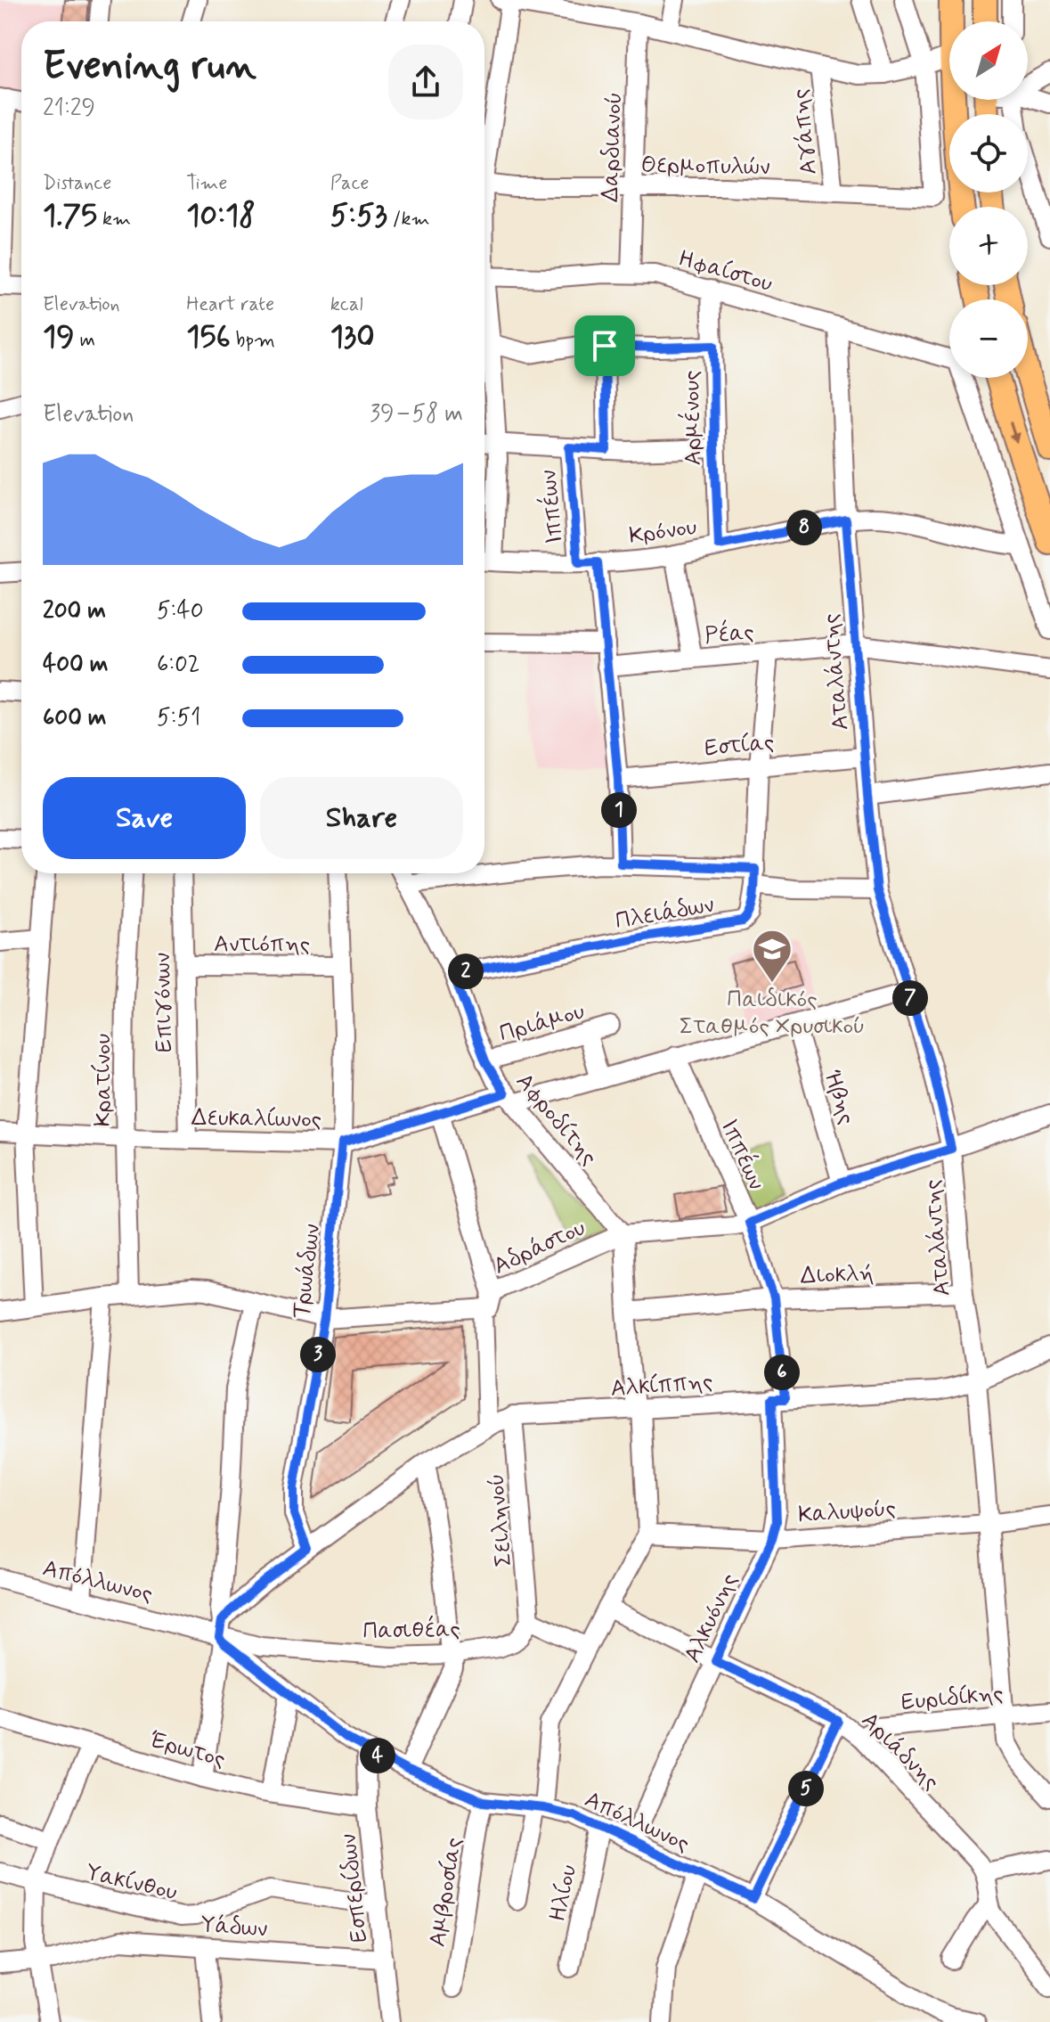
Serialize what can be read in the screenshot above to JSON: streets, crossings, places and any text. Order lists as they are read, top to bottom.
{
  "streets": {
    "street": [
      "Αγάπης",
      "Δαρδιανού",
      "Θερμοπυλών",
      "Ηφαίστου",
      "Αρμένους",
      "Ιππέων",
      "Κρόνου",
      "Ρέας",
      "Αταλάντης",
      "Εστίας",
      "Πλειάδων",
      "Αντιόπης",
      "Επιγόνων",
      "Πριάμου",
      "Κρατίνου",
      "Ήβης",
      "Δευκαλίωνος",
      "Αφροδίτης",
      "Αδράστου",
      "Τρωάδων",
      "Διοκλή",
      "Αλκίππης",
      "Καλυψούς",
      "Σειληνού",
      "Απόλλωνος",
      "Αλκυόνης",
      "Πασιθέας",
      "Ευριδίκης",
      "Έρωτος",
      "Αριάδνης",
      "Υακίνθου",
      "Εσπερίδων",
      "Αμβροσίας",
      "Ηλίου",
      "Υάδων"
    ]
  },
  "crossings": [
    ["Αγάπης", "Θερμοπυλών"],
    ["Δαρδιανού", "Θερμοπυλών"],
    ["Δαρδιανού", "Ηφαίστου"],
    ["Ηφαίστου", "Αρμένους"],
    ["Ηφαίστου", "Κρόνου"],
    ["Ηφαίστου", "Αταλάντης"],
    ["Αρμένους", "Κρόνου"],
    ["Ιππέων", "Κρόνου"],
    ["Ιππέων", "Δευκαλίωνος"],
    ["Ιππέων", "Αδράστου"],
    ["Ιππέων", "Διοκλή"],
    ["Ιππέων", "Αλκίππης"],
    ["Ιππέων", "Αλκυόνης"],
    ["Κρόνου", "Αταλάντης"],
    ["Ρέας", "Αταλάντης"],
    ["Ρέας", "Πλειάδων"],
    ["Αταλάντης", "Εστίας"],
    ["Αταλάντης", "Δευκαλίωνος"],
    ["Αταλάντης", "Αδράστου"],
    ["Αταλάντης", "Διοκλή"],
    ["Αταλάντης", "Αλκίππης"],
    ["Αταλάντης", "Καλυψούς"],
    ["Αταλάντης", "Ευριδίκης"],
    ["Εστίας", "Πλειάδων"],
    ["Πλειάδων", "Αφροδίτης"],
    ["Αντιόπης", "Επιγόνων"],
    ["Αντιόπης", "Τρωάδων"],
    ["Επιγόνων", "Δευκαλίωνος"],
    ["Πριάμου", "Αφροδίτης"],
    ["Κρατίνου", "Δευκαλίωνος"],
    ["Κρατίνου", "Αδράστου"],
    ["Ήβης", "Δευκαλίωνος"],
    ["Ήβης", "Αδράστου"],
    ["Δευκαλίωνος", "Αφροδίτης"],
    ["Δευκαλίωνος", "Τρωάδων"],
    ["Αφροδίτης", "Αδράστου"],
    ["Αδράστου", "Τρωάδων"],
    ["Τρωάδων", "Αλκίππης"],
    ["Αλκίππης", "Σειληνού"],
    ["Αλκίππης", "Αλκυόνης"],
    ["Καλυψούς", "Αλκυόνης"],
    ["Σειληνού", "Πασιθέας"],
    ["Απόλλωνος", "Αλκυόνης"],
    ["Απόλλωνος", "Πασιθέας"],
    ["Απόλλωνος", "Εσπερίδων"],
    ["Απόλλωνος", "Αμβροσίας"],
    ["Απόλλωνος", "Ηλίου"],
    ["Αλκυόνης", "Αριάδνης"],
    ["Ευριδίκης", "Αριάδνης"],
    ["Έρωτος", "Εσπερίδων"],
    ["Υακίνθου", "Εσπερίδων"],
    ["Εσπερίδων", "Υάδων"]
  ],
  "places": {
    "school or university": ["Παιδικός Σταθμός Χρυσικού"]
  },
  "north": "top right",
  "page": {
    "map_buttons": ["+", "−"],
    "heading": ["Evening run", "21:29"],
    "stats": [
      ["Distance", "1.75 km"],
      ["Time", "10:18"],
      ["Pace", "5:53 /km"],
      ["Elevation", "19 m"],
      ["Heart rate", "156 bpm"],
      ["kcal", "130"]
    ],
    "chart": ["Elevation", "39–58 m"],
    "pins": [
      "8",
      "1",
      "2",
      "7",
      "3",
      "6",
      "4",
      "5"
    ],
    "list": [
      {
        "name": "200 m",
        "note": "5:40"
      },
      {
        "name": "400 m",
        "note": "6:02"
      },
      {
        "name": "600 m",
        "note": "5:51"
      }
    ],
    "buttons": ["Save", "Share"]
  }
}
